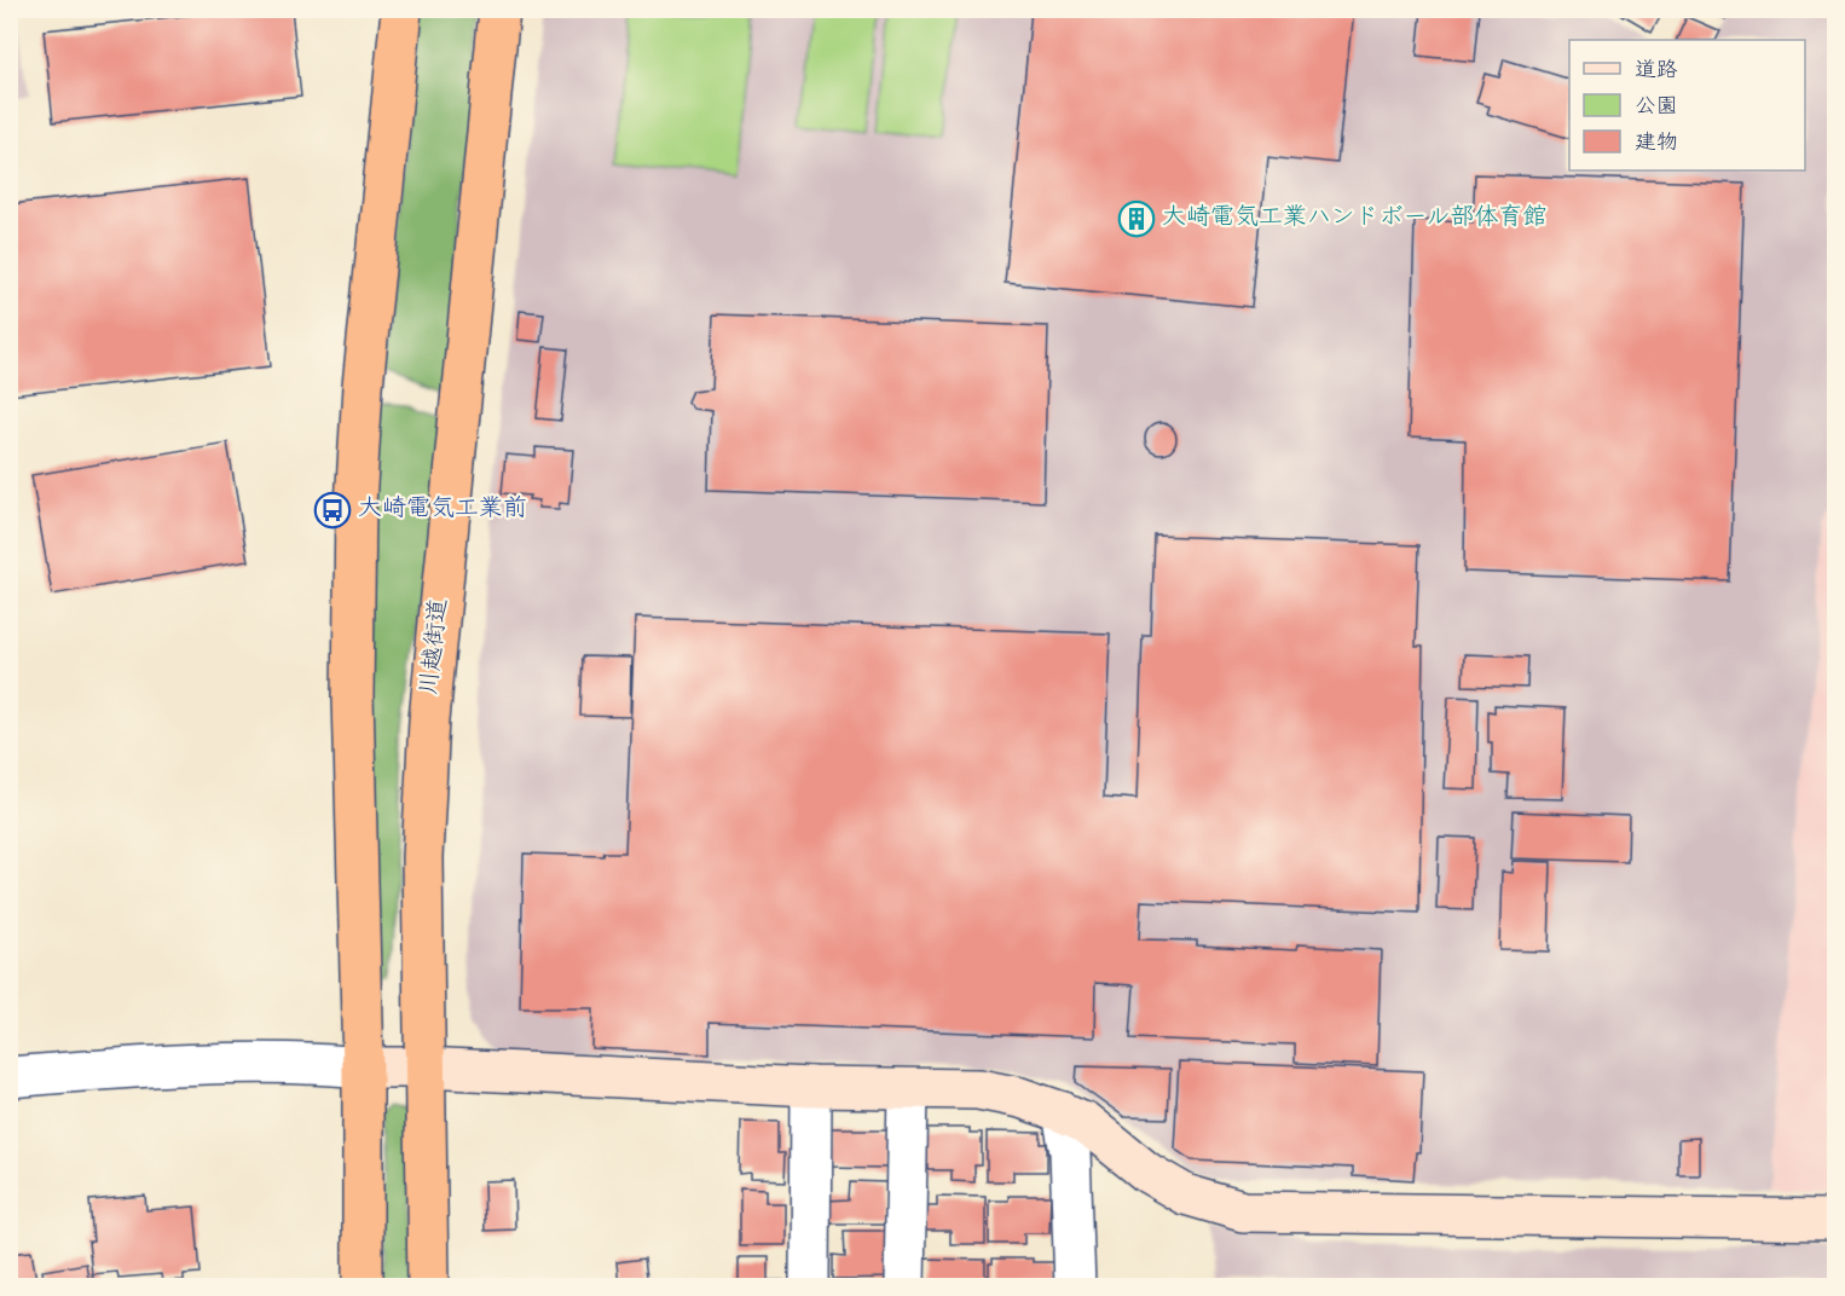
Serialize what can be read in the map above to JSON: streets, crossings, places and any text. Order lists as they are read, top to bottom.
{
  "streets": {
    "highway": ["川越街道"]
  },
  "places": {
    "building": ["大崎電気工業ハンドボール部体育館"],
    "bus stop": ["大崎電気工業前"]
  },
  "legend": ["道路", "公園", "建物"]
}
